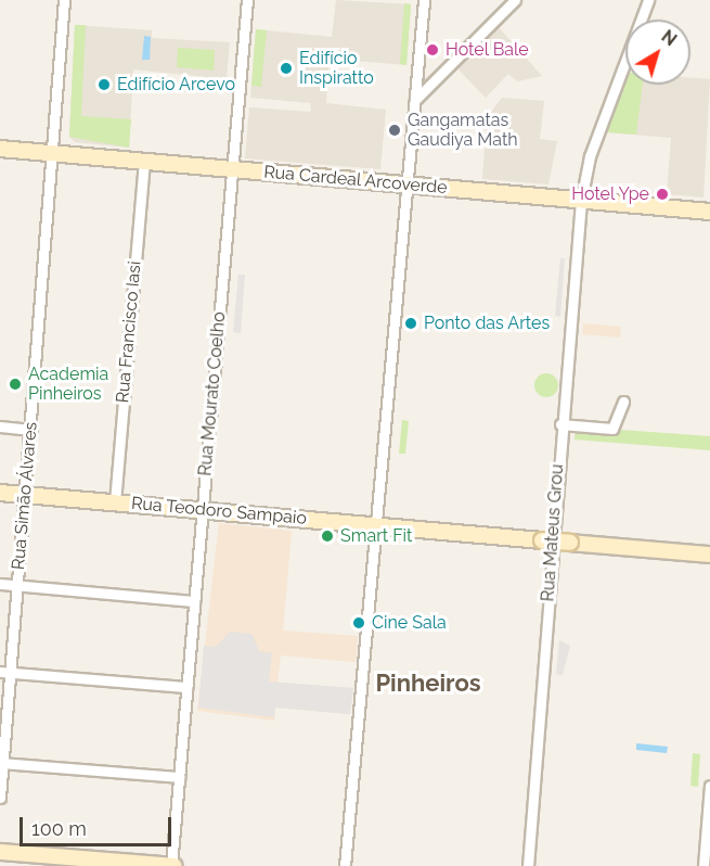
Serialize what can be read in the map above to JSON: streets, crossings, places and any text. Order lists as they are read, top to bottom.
{
  "streets": {
    "main road": ["Rua Cardeal Arcoverde", "Rua Teodoro Sampaio"],
    "street": [
      "Rua Francisco Iasi",
      "Rua Mourato Coelho",
      "Rua Simão Álvares",
      "Rua Mateus Grou"
    ]
  },
  "crossings": [
    ["Rua Cardeal Arcoverde", "Rua Francisco Iasi"],
    ["Rua Cardeal Arcoverde", "Rua Mourato Coelho"],
    ["Rua Cardeal Arcoverde", "Rua Simão Álvares"],
    ["Rua Cardeal Arcoverde", "Rua Mateus Grou"],
    ["Rua Francisco Iasi", "Rua Teodoro Sampaio"],
    ["Rua Mourato Coelho", "Rua Teodoro Sampaio"],
    ["Rua Simão Álvares", "Rua Teodoro Sampaio"]
  ],
  "districts": ["Pinheiros"],
  "places": [
    "Hotel Bale",
    "Edifício Inspiratto",
    "Edifício Arcevo",
    "Gangamatas Gaudiya Math",
    "Hotel Ype",
    "Ponto das Artes",
    "Academia Pinheiros",
    "Smart Fit",
    "Cine Sala"
  ],
  "scale_bar": "100 m",
  "north": "top right"
}
